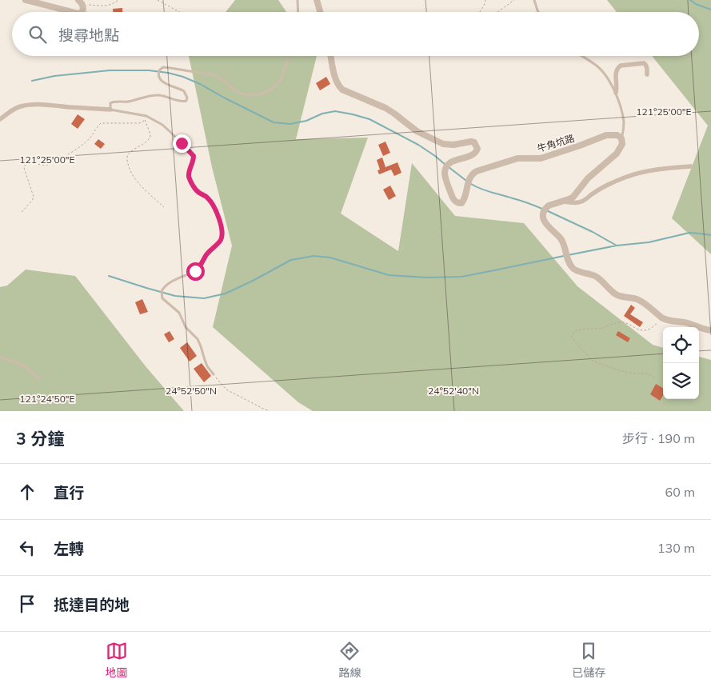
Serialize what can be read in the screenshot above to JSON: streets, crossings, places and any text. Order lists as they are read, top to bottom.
{
  "streets": {
    "street": ["牛角坑路"]
  },
  "page": {
    "search": "搜尋地點",
    "heading": ["3 分鐘", "步行 · 190 m"],
    "list": [
      ["直行", "60 m"],
      ["左轉", "130 m"],
      "抵達目的地"
    ],
    "nav": ["地圖", "路線", "已儲存"]
  },
  "coordinates": [
    "121°25'00\"E",
    "24°52'50\"N",
    "24°52'40\"N",
    "121°24'50\"E"
  ]
}
